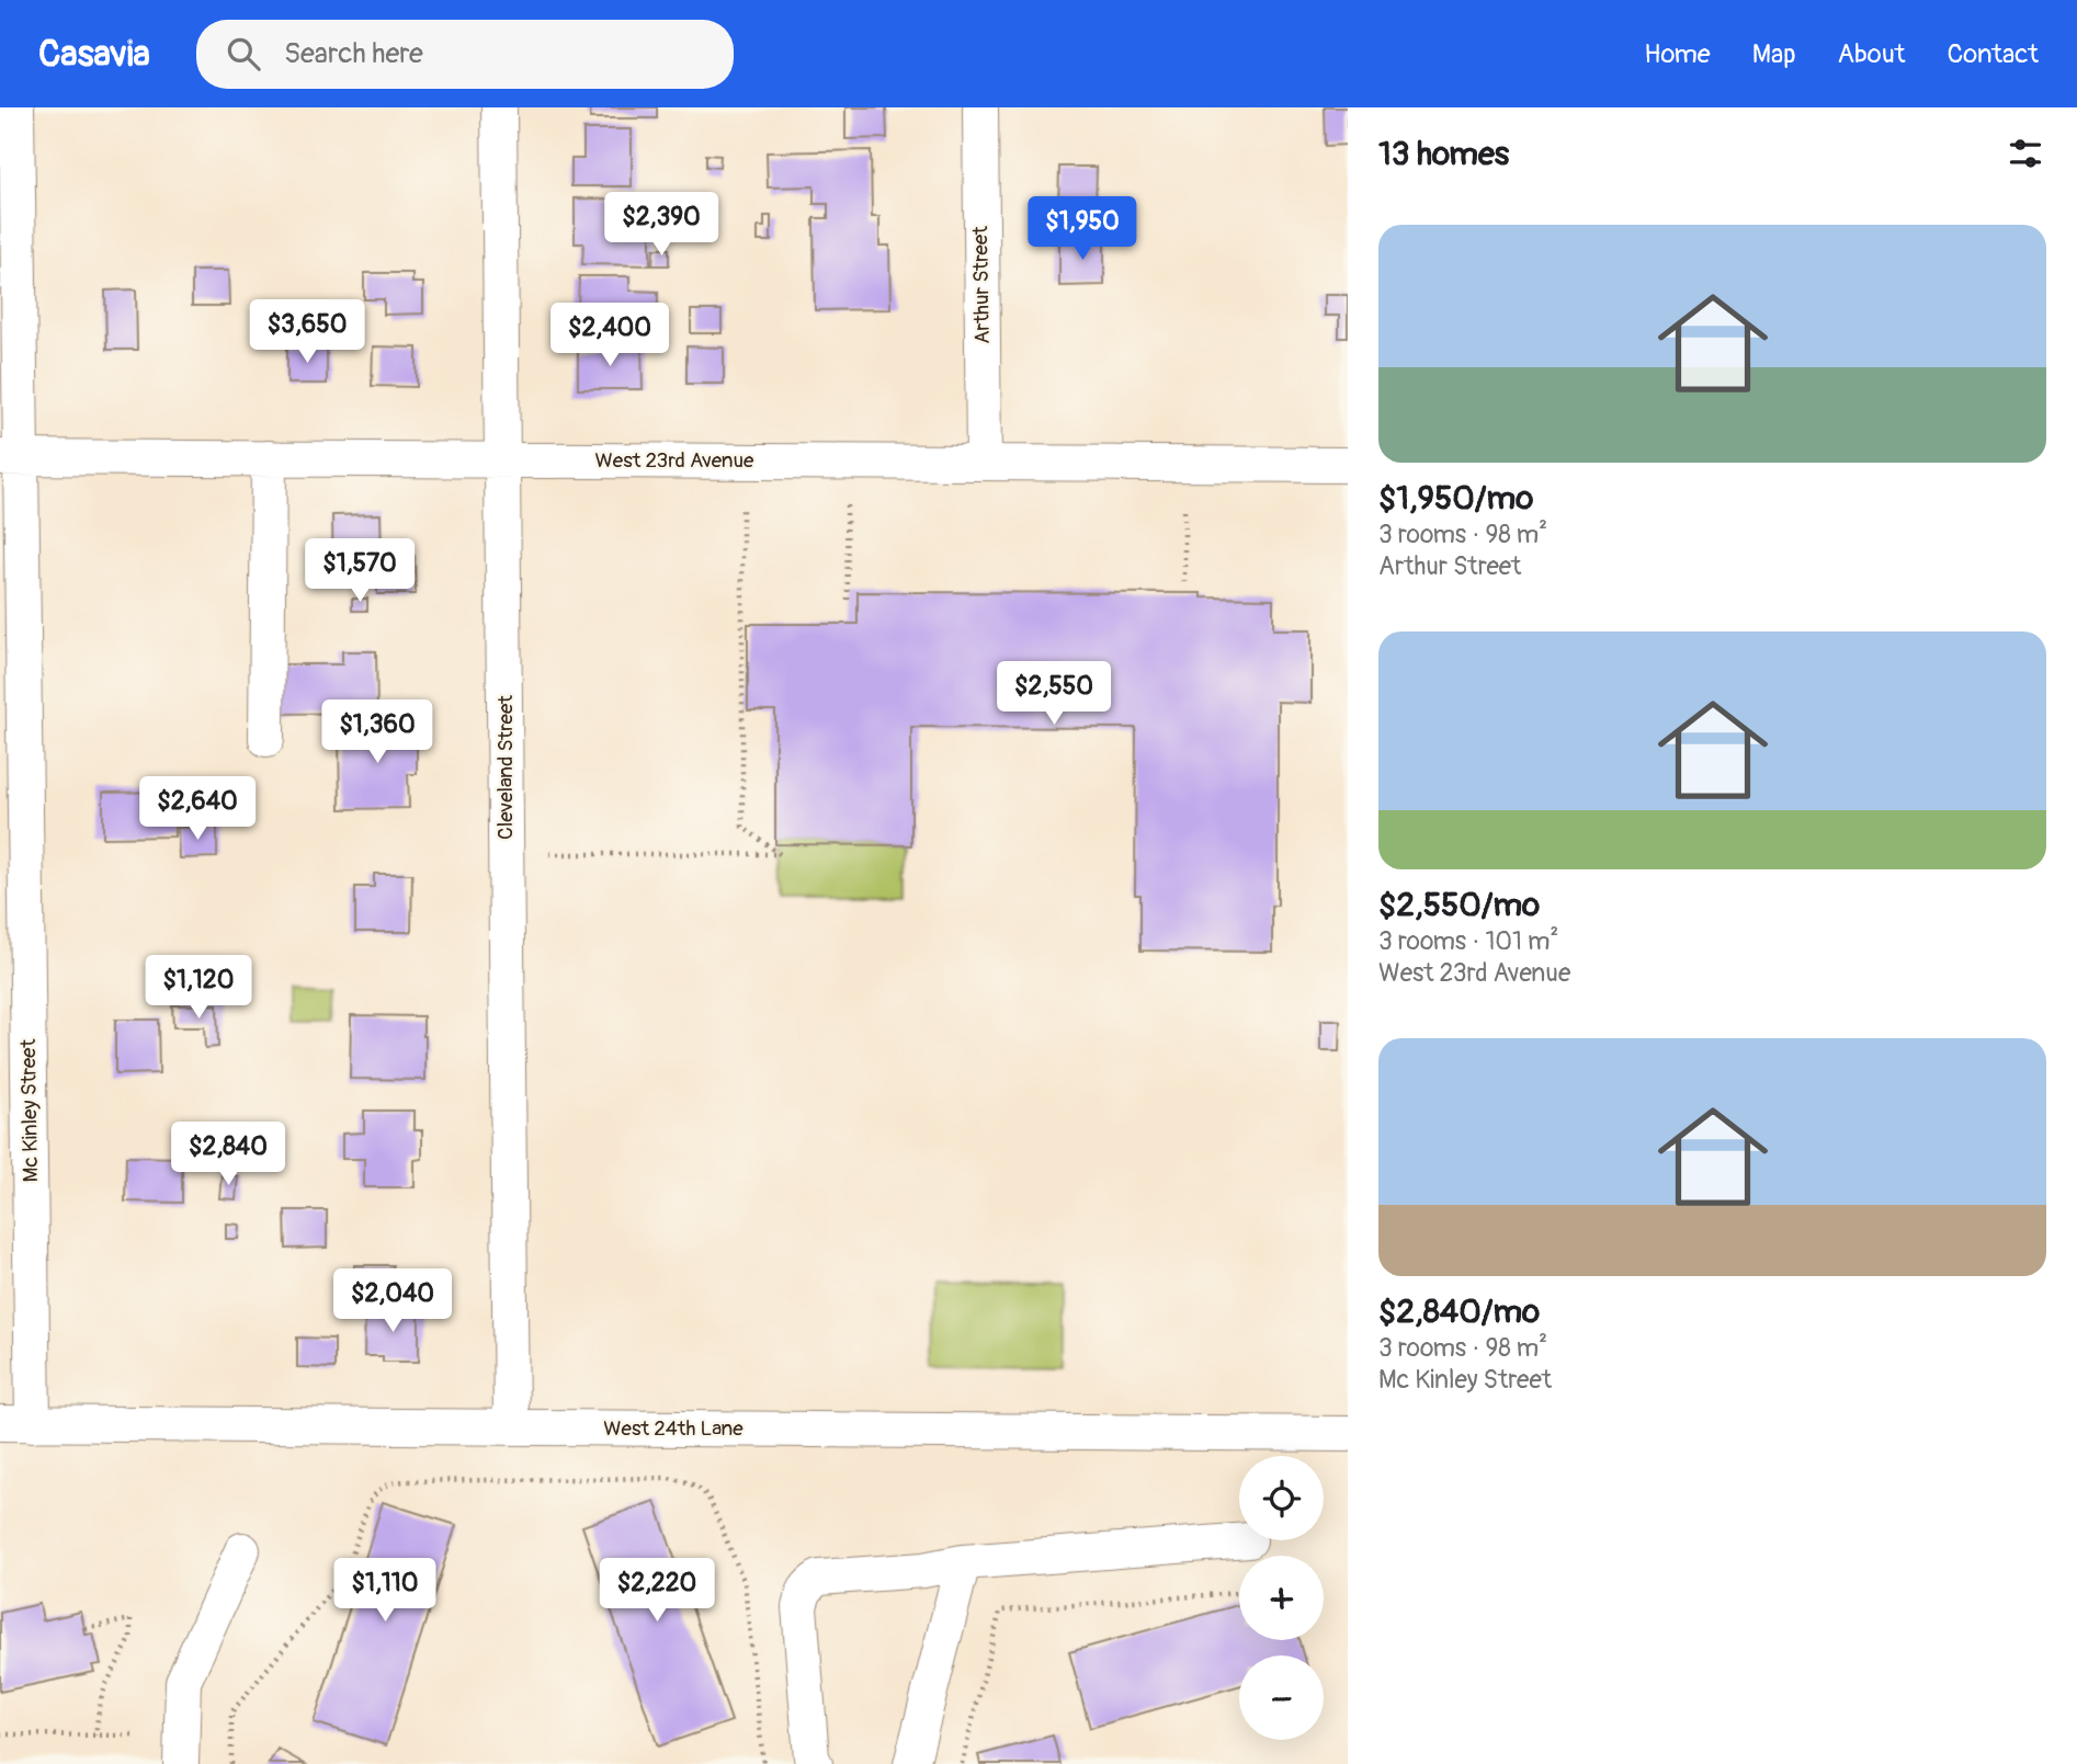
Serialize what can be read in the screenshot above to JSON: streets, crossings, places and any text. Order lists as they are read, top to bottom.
{
  "streets": {
    "street": [
      "Arthur Street",
      "West 23rd Avenue",
      "Cleveland Street",
      "Mc Kinley Street",
      "West 24th Lane"
    ]
  },
  "crossings": [
    ["Arthur Street", "West 23rd Avenue"],
    ["West 23rd Avenue", "Cleveland Street"],
    ["West 23rd Avenue", "Mc Kinley Street"],
    ["Cleveland Street", "West 24th Lane"],
    ["Mc Kinley Street", "West 24th Lane"]
  ],
  "page": {
    "header": "Casavia",
    "search": "Search here",
    "nav": [
      "Home",
      "Map",
      "About",
      "Contact"
    ],
    "heading": "13 homes",
    "price": [
      "$2,390",
      "$1,950",
      "$3,650",
      "$2,400",
      "$1,570",
      "$2,550",
      "$1,360",
      "$2,640",
      "$1,120",
      "$2,840",
      "$2,040",
      "$1,110",
      "$2,220"
    ],
    "list": [
      {
        "name": "$1,950/mo",
        "note": "3 rooms · 98 m² · Arthur Street"
      },
      {
        "name": "$2,550/mo",
        "note": "3 rooms · 101 m² · West 23rd Avenue"
      },
      {
        "name": "$2,840/mo",
        "note": "3 rooms · 98 m² · Mc Kinley Street"
      }
    ],
    "map_buttons": ["+", "−"]
  }
}
